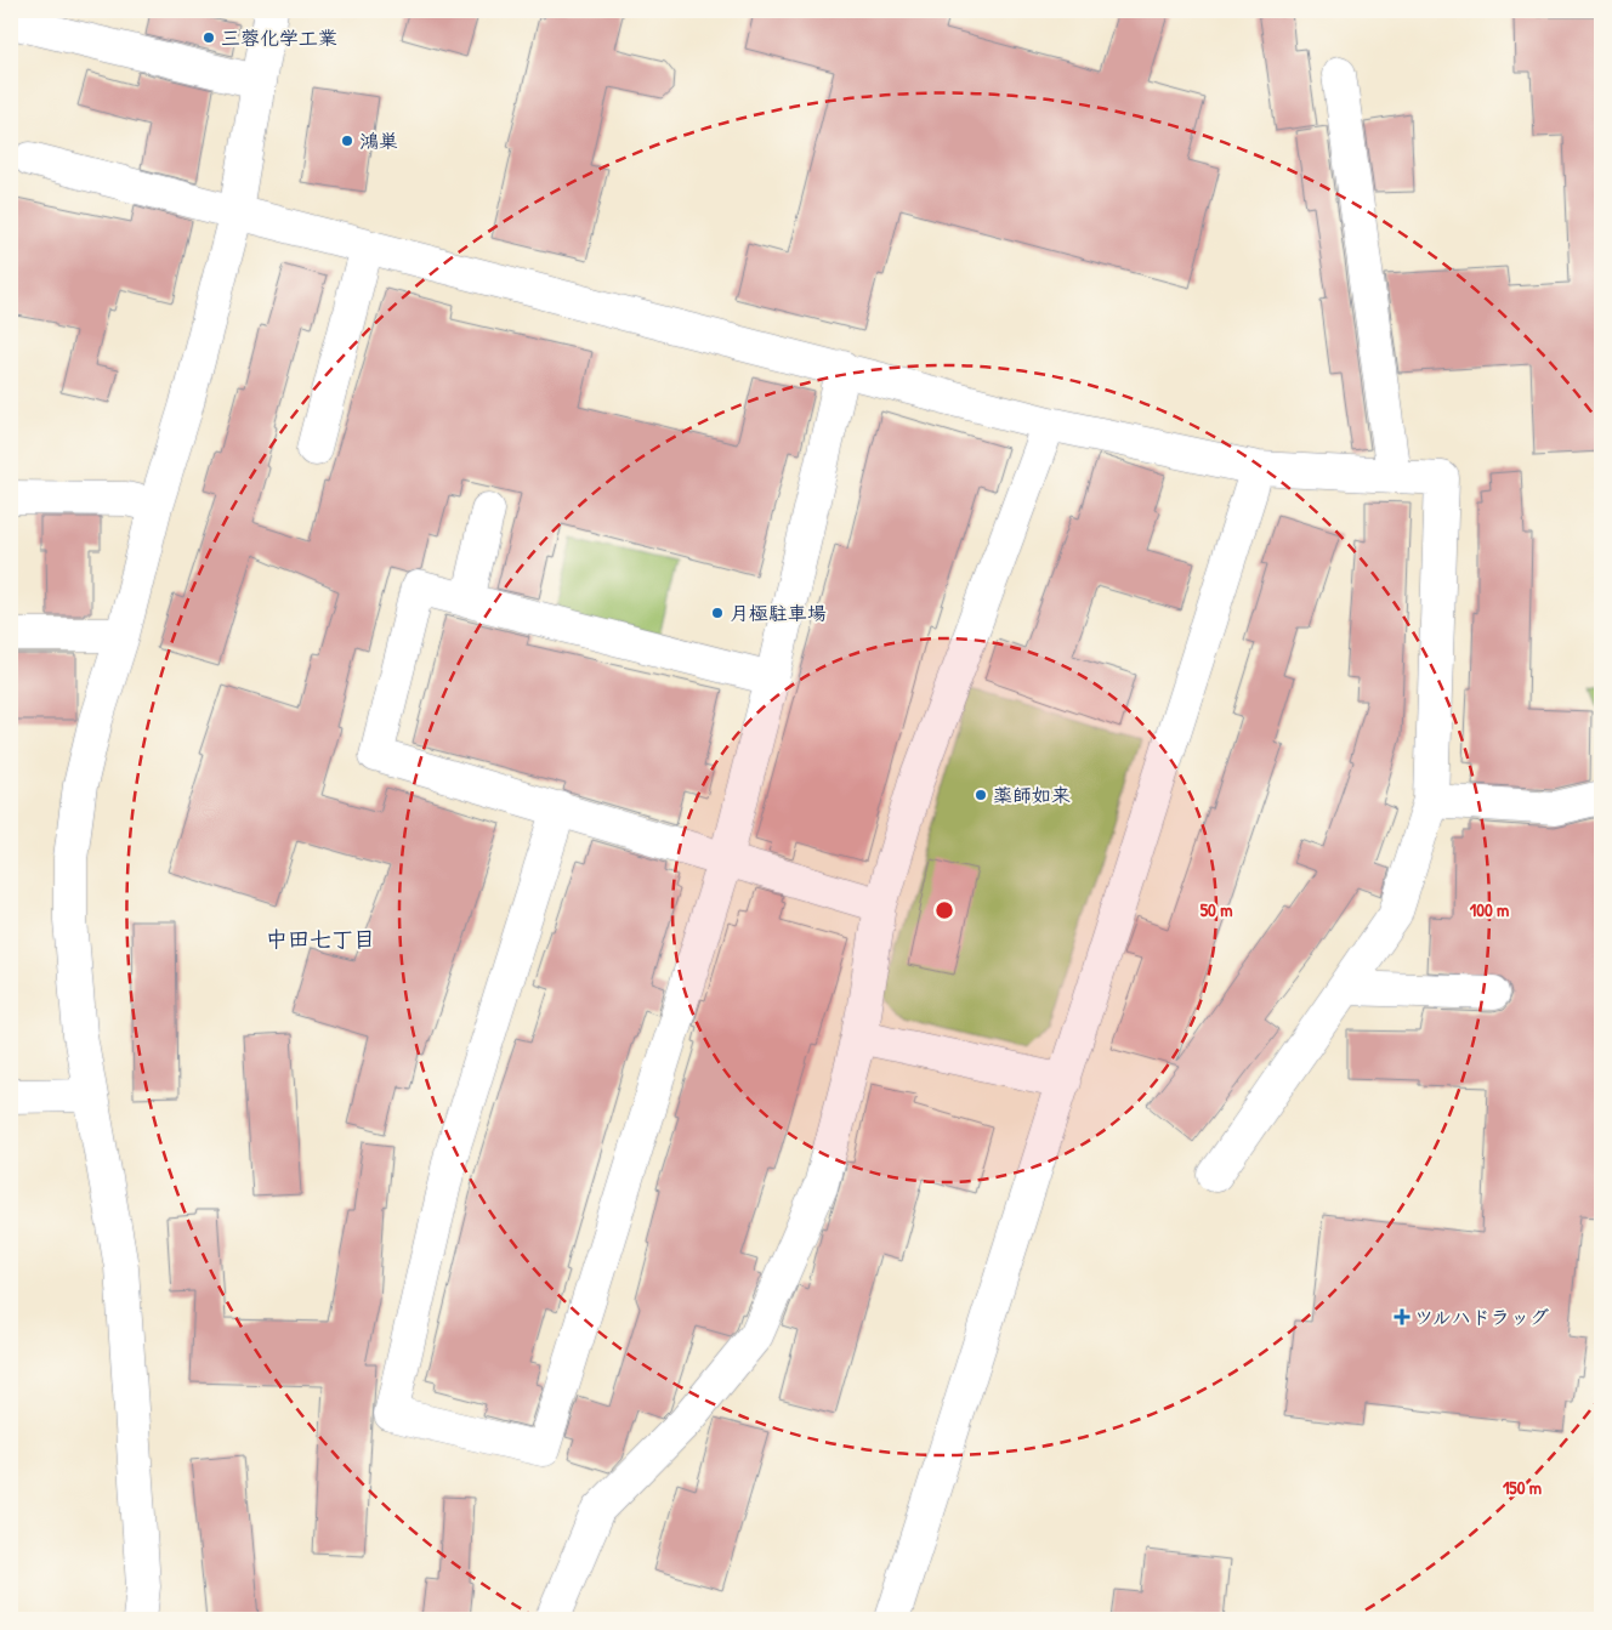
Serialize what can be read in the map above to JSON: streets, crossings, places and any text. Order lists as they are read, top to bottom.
{
  "districts": ["中田七丁目"],
  "places": {
    "other": [
      "三蓉化学工業",
      "鴻巣",
      "月極駐車場",
      "薬師如来"
    ],
    "health": ["ツルハドラッグ"]
  },
  "rings": ["50 m", "100 m", "150 m"]
}
